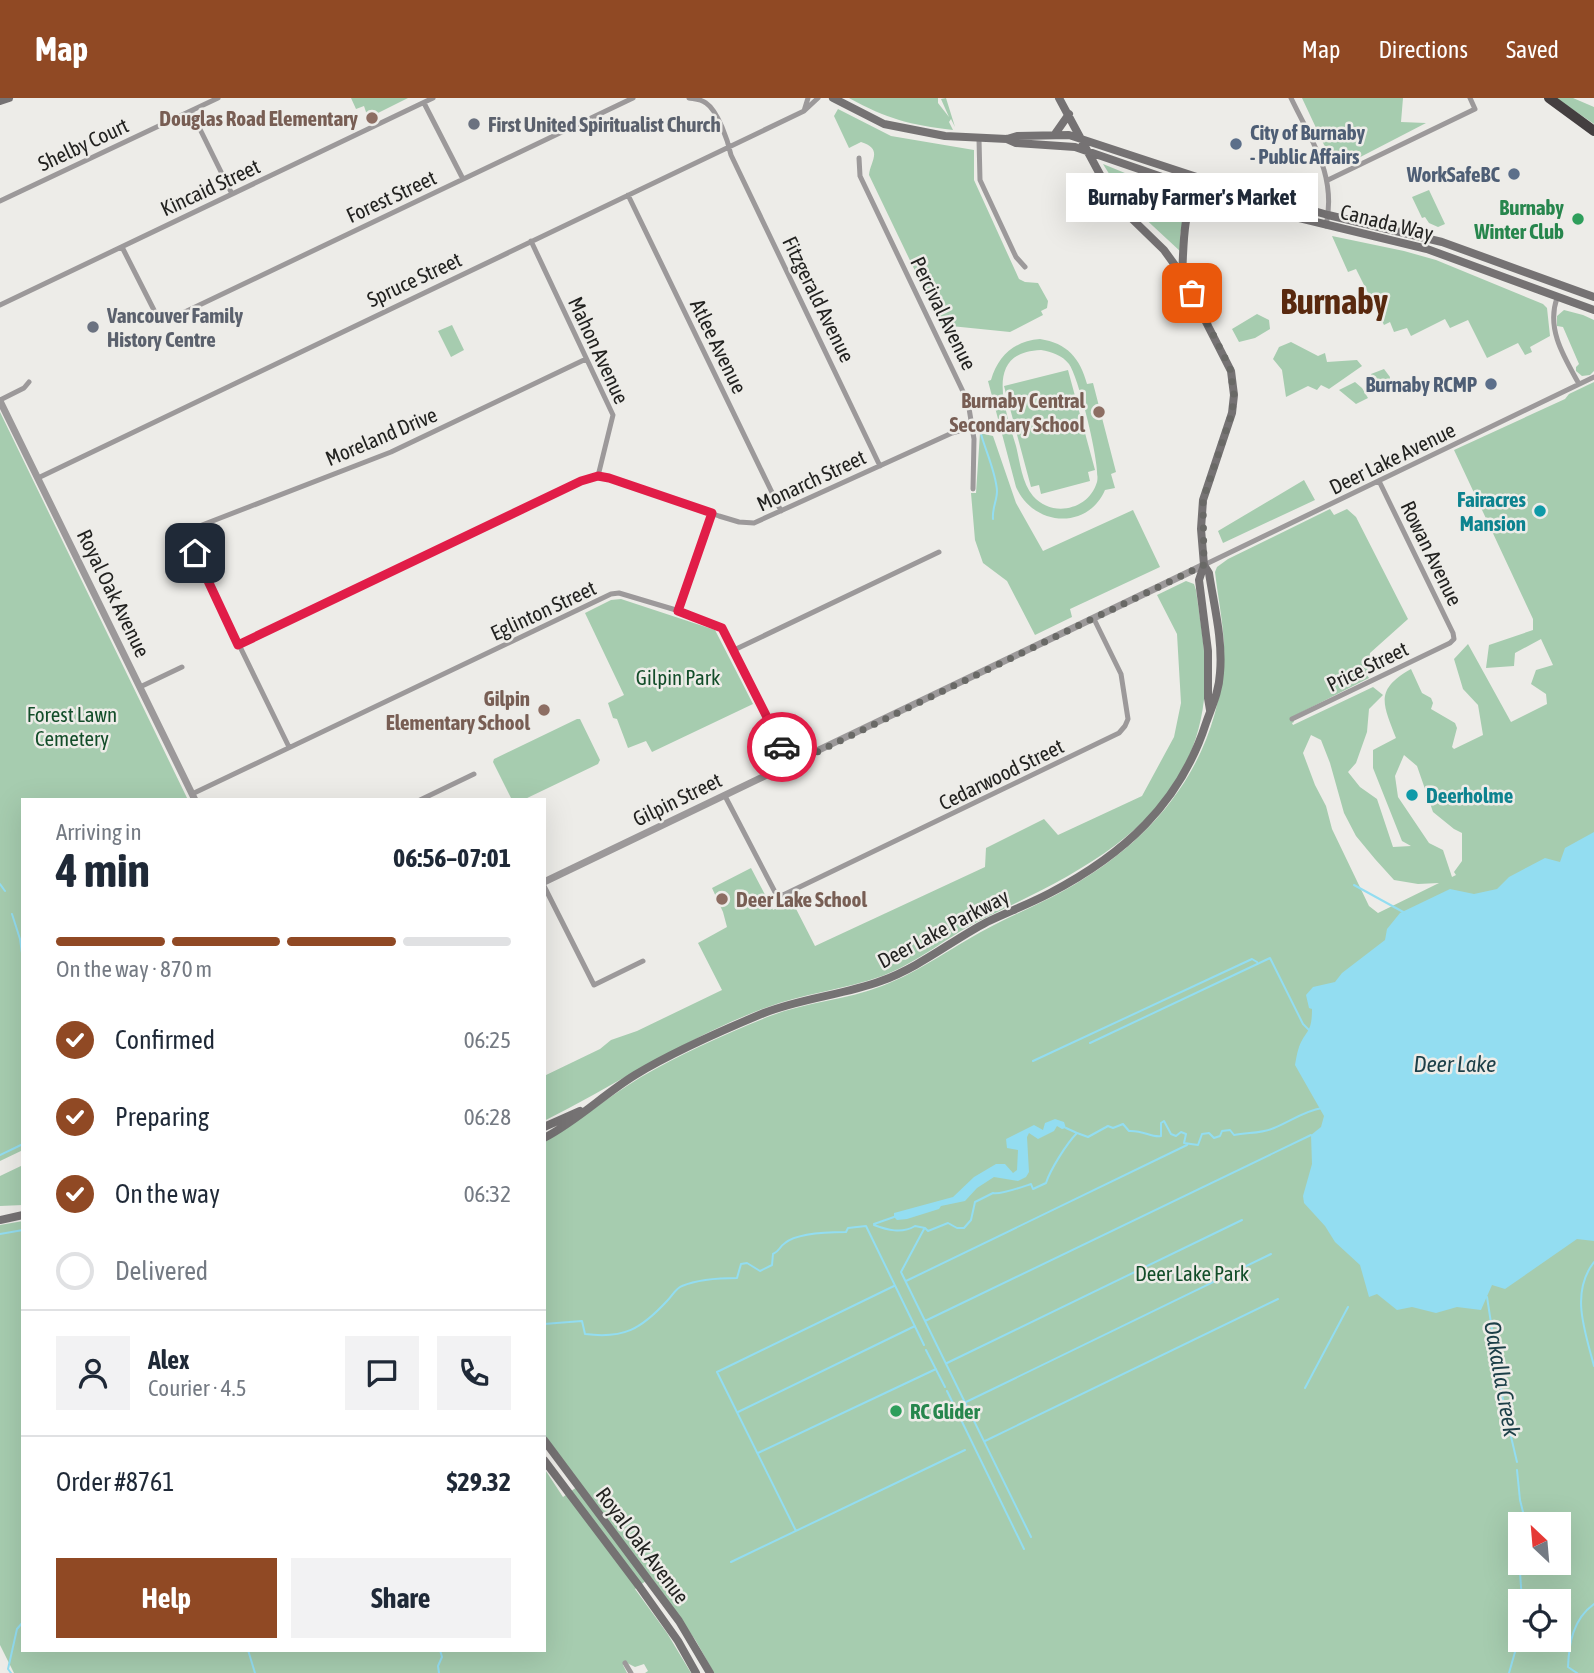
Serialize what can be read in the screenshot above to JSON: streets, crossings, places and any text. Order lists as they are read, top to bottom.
{
  "streets": {
    "main road": ["Canada Way", "Royal Oak Avenue", "Deer Lake Parkway"],
    "street": [
      "Shelby Court",
      "Kincaid Street",
      "Forest Street",
      "Spruce Street",
      "Fitzgerald Avenue",
      "Percival Avenue",
      "Atlee Avenue",
      "Mahon Avenue",
      "Moreland Drive",
      "Deer Lake Avenue",
      "Monarch Street",
      "Rowan Avenue",
      "Eglinton Street",
      "Price Street",
      "Cedarwood Street",
      "Gilpin Street"
    ]
  },
  "crossings": [
    ["Kincaid Street", "Forest Street"],
    ["Canada Way", "Deer Lake Parkway"],
    ["Spruce Street", "Fitzgerald Avenue"],
    ["Spruce Street", "Atlee Avenue"],
    ["Spruce Street", "Mahon Avenue"],
    ["Spruce Street", "Royal Oak Avenue"],
    ["Fitzgerald Avenue", "Monarch Street"],
    ["Percival Avenue", "Monarch Street"],
    ["Atlee Avenue", "Monarch Street"],
    ["Mahon Avenue", "Moreland Drive"],
    ["Mahon Avenue", "Monarch Street"],
    ["Deer Lake Avenue", "Rowan Avenue"],
    ["Deer Lake Avenue", "Gilpin Street"],
    ["Deer Lake Avenue", "Deer Lake Parkway"],
    ["Rowan Avenue", "Price Street"],
    ["Royal Oak Avenue", "Eglinton Street"],
    ["Cedarwood Street", "Gilpin Street"],
    ["Gilpin Street", "Deer Lake Parkway"]
  ],
  "districts": ["Burnaby"],
  "water": ["Deer Lake", "Oakalla Creek"],
  "parks": ["Gilpin Park", "Forest Lawn Cemetery", "Deer Lake Park"],
  "places": [
    "Douglas Road Elementary",
    "First United Spiritualist Church",
    "City of Burnaby - Public Affairs",
    "WorkSafeBC",
    "Burnaby Winter Club",
    "Burnaby Farmer's Market",
    "Vancouver Family History Centre",
    "Burnaby RCMP",
    "Burnaby Central Secondary School",
    "Fairacres Mansion",
    "Gilpin Elementary School",
    "Deerholme",
    "Deer Lake School",
    "RC Glider"
  ],
  "north": "top left",
  "page": {
    "header": "Map",
    "nav": ["Map", "Directions", "Saved"],
    "bubble": "Burnaby Farmer's Market",
    "heading": ["4 min", "Arriving in", "06:56–07:01"],
    "panel": [
      "Alex",
      "Courier · 4.5",
      "Order #8761",
      "$29.32"
    ],
    "bar": "On the way · 870 m",
    "list": [
      ["Confirmed", "06:25"],
      ["Preparing", "06:28"],
      ["On the way", "06:32"],
      "Delivered"
    ],
    "buttons": ["Help", "Share"]
  }
}
